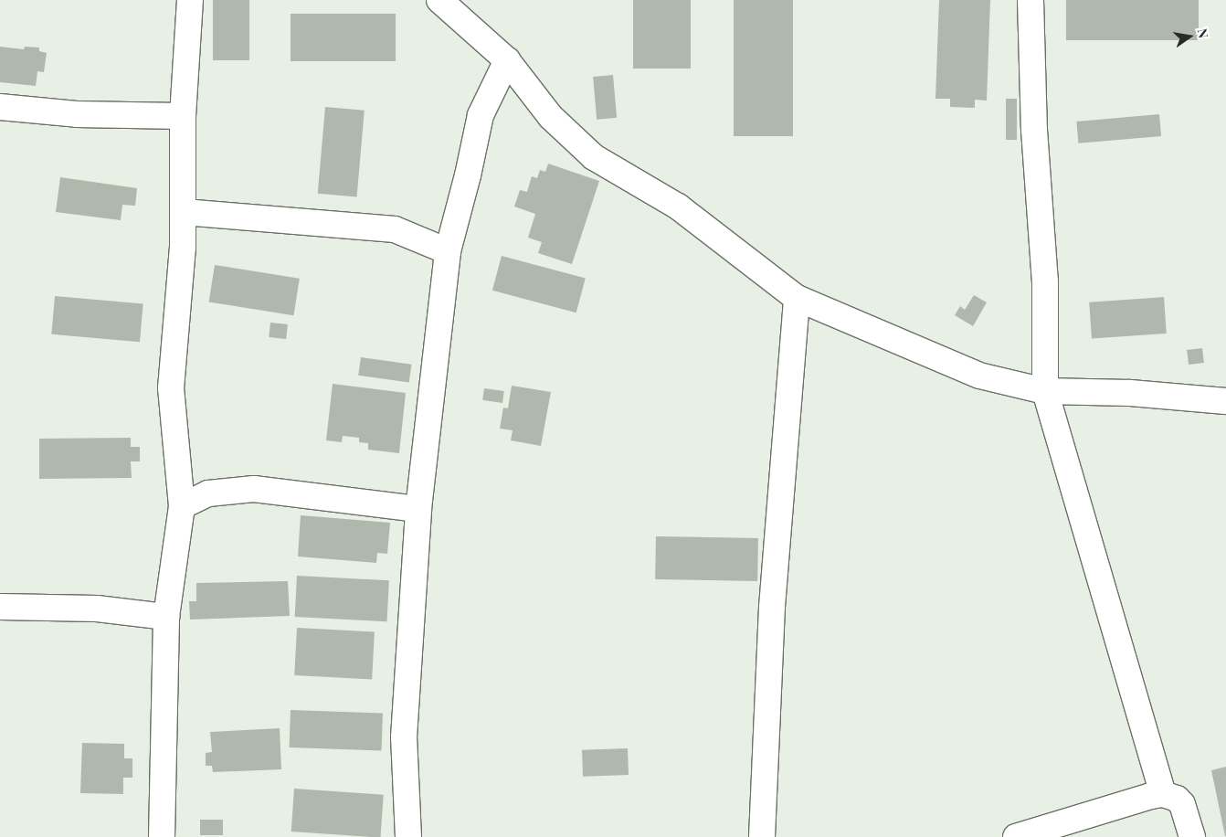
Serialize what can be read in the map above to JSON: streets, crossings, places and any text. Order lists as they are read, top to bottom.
{
  "north": "right"
}
